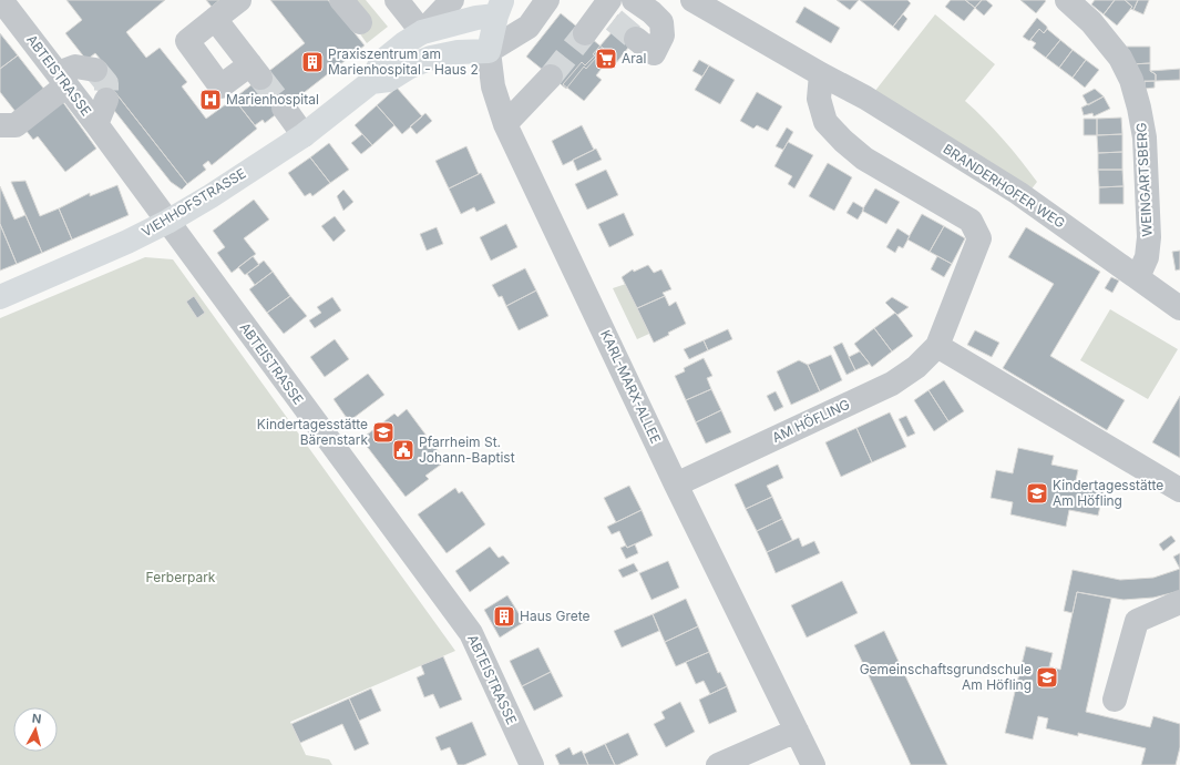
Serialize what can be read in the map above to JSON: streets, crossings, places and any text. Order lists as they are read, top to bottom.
{
  "streets": {
    "main road": ["VIEHHOFSTRASSE", "KARL-MARX-ALLEE"],
    "street": [
      "ABTEISTRASSE",
      "WEINGARTSBERG",
      "BRANDERHOFER WEG",
      "AM HÖFLING"
    ]
  },
  "crossings": [
    ["ABTEISTRASSE", "VIEHHOFSTRASSE"],
    ["WEINGARTSBERG", "BRANDERHOFER WEG"],
    ["BRANDERHOFER WEG", "AM HÖFLING"],
    ["VIEHHOFSTRASSE", "KARL-MARX-ALLEE"],
    ["KARL-MARX-ALLEE", "AM HÖFLING"]
  ],
  "parks": ["Ferberpark"],
  "places": {
    "supermarket": ["Aral"],
    "building": ["Praxiszentrum am Marienhospital - Haus 2", "Haus Grete"],
    "hospital": ["Marienhospital"],
    "school or university": ["Kindertagesstätte Bärenstark", "Kindertagesstätte Am Höfling", "Gemeinschaftsgrundschule Am Höfling"],
    "public building": ["Pfarrheim St. Johann-Baptist"]
  },
  "north": "top"
}
